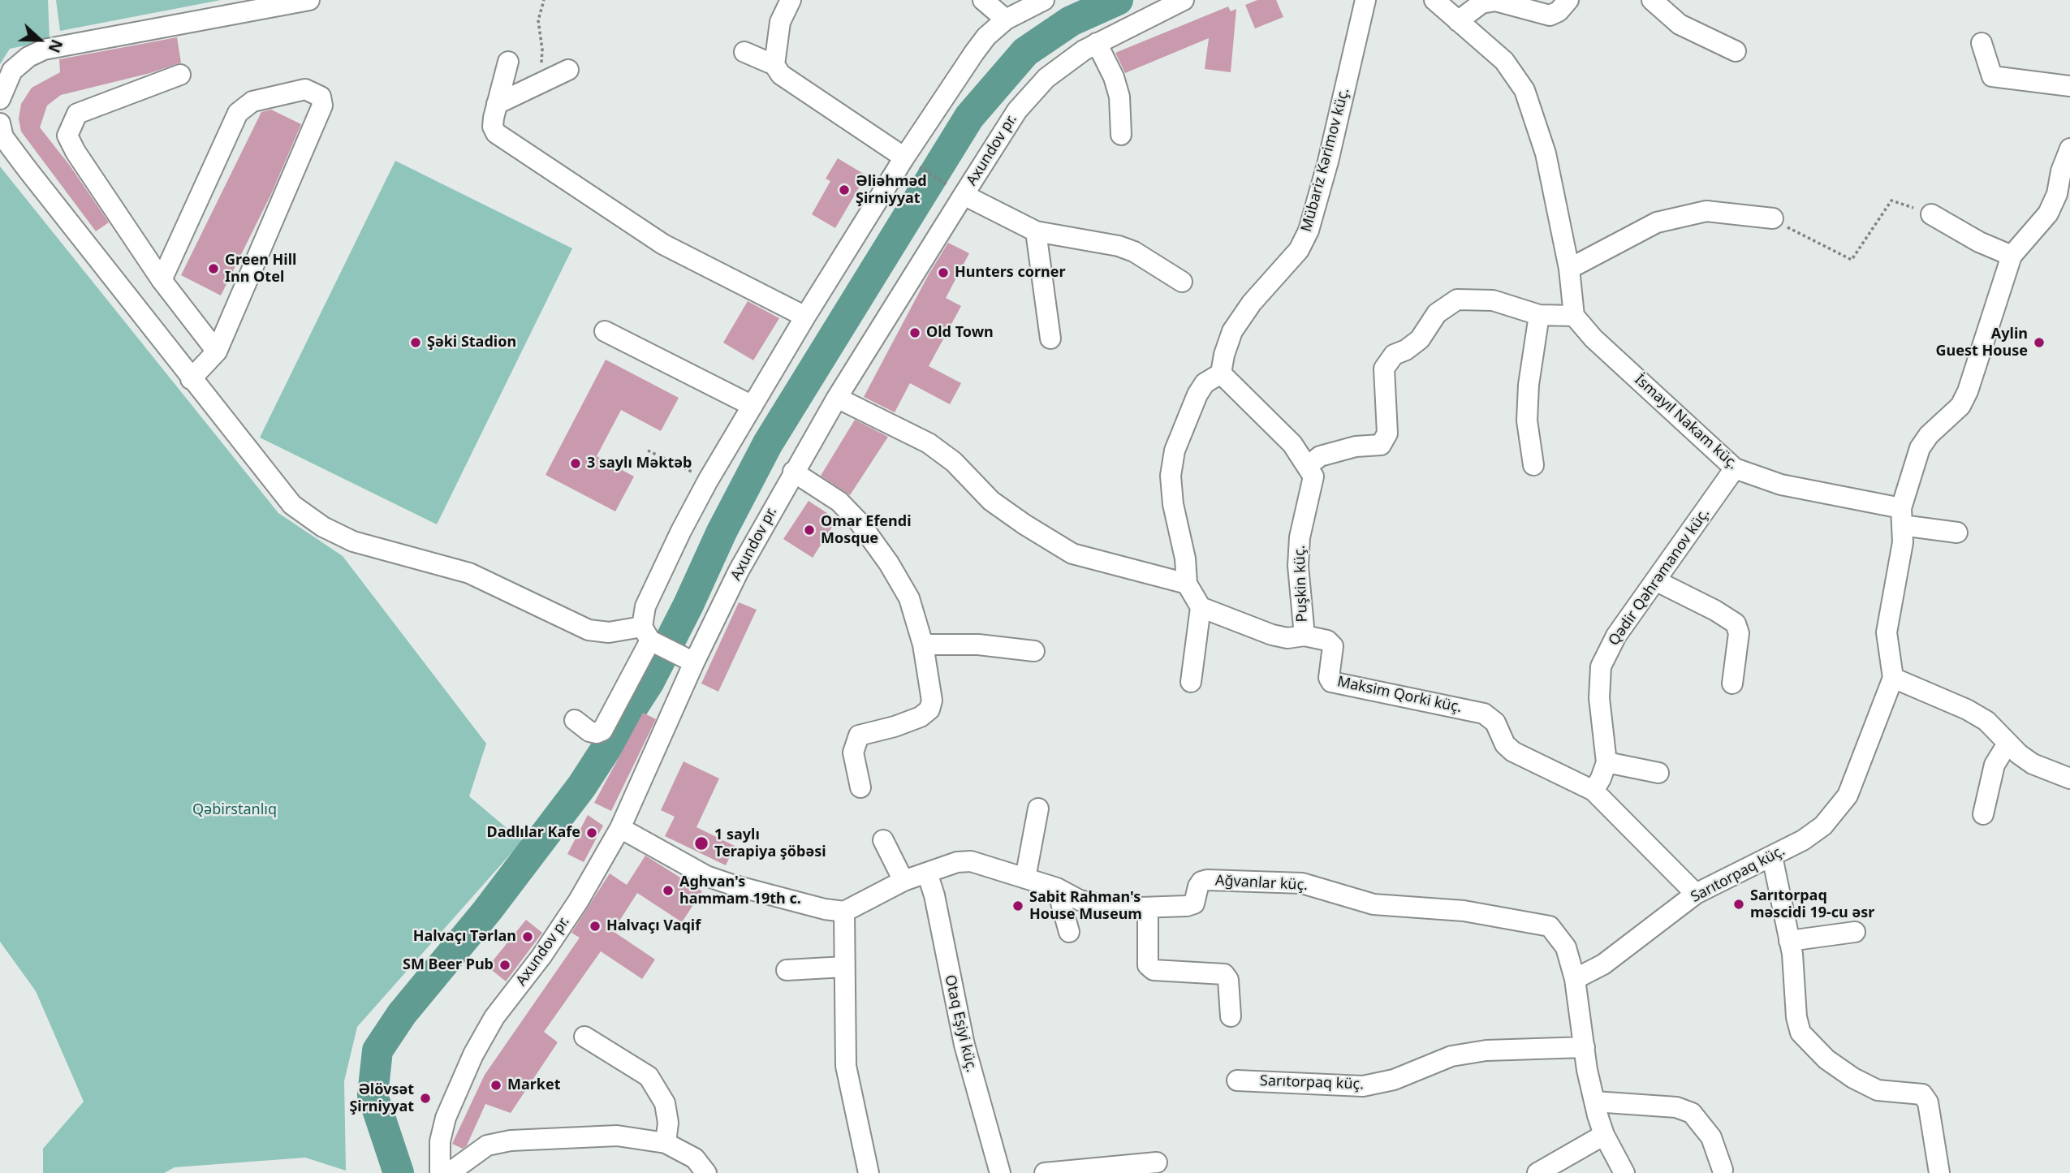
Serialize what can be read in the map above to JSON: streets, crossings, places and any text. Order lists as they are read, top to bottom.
{
  "streets": {
    "street": [
      "Axundov pr.",
      "Mübariz Kərimov küç.",
      "İsmayıl Nakam küç.",
      "Qədir Qəhrəmanov küç.",
      "Puşkin küç.",
      "Maksim Qorki küç.",
      "Sarıtorpaq küç.",
      "Ağvanlar küç.",
      "Otaq Eşiyi küç."
    ]
  },
  "crossings": [
    ["Mübariz Kərimov küç.", "Puşkin küç."],
    ["İsmayıl Nakam küç.", "Qədir Qəhrəmanov küç."],
    ["Puşkin küç.", "Maksim Qorki küç."],
    ["Maksim Qorki küç.", "Sarıtorpaq küç."],
    ["Sarıtorpaq küç.", "Ağvanlar küç."],
    ["Ağvanlar küç.", "Otaq Eşiyi küç."]
  ],
  "parks": ["Qəbirstanlıq"],
  "places": [
    "Əliəhməd Şirniyyat",
    "Green Hill Inn Otel",
    "Hunters corner",
    "Old Town",
    "Şəki Stadion",
    "Aylin Guest House",
    "3 saylı Məktəb",
    "Omar Efendi Mosque",
    "Dadlılar Kafe",
    "1 saylı Terapiya şöbəsi",
    "Aghvan's hammam 19th c.",
    "Sarıtorpaq məscidi 19-cu əsr",
    "Sabit Rahman's House Museum",
    "Halvaçı Vaqif",
    "Halvaçı Tərlan",
    "SM Beer Pub",
    "Market",
    "Əlövsət Şirniyyat"
  ],
  "north": "right"
}
